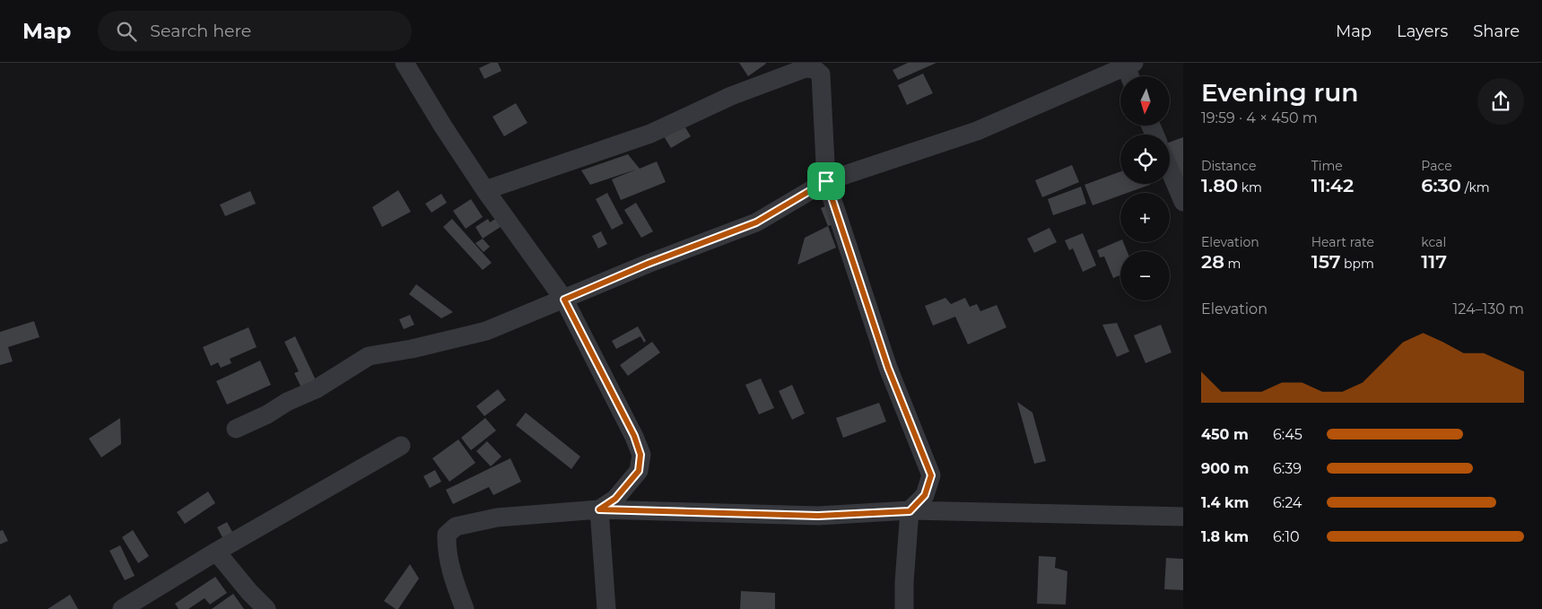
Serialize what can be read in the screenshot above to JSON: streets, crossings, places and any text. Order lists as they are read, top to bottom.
{
  "north": "bottom",
  "page": {
    "header": "Map",
    "search": "Search here",
    "nav": ["Map", "Layers", "Share"],
    "heading": ["Evening run", "19:59 · 4 × 450 m"],
    "map_buttons": ["+", "−"],
    "stats": [
      ["Distance", "1.80 km"],
      ["Time", "11:42"],
      ["Pace", "6:30 /km"],
      ["Elevation", "28 m"],
      ["Heart rate", "157 bpm"],
      ["kcal", "117"]
    ],
    "chart": ["Elevation", "124–130 m"],
    "list": [
      {
        "name": "450 m",
        "note": "6:45"
      },
      {
        "name": "900 m",
        "note": "6:39"
      },
      {
        "name": "1.4 km",
        "note": "6:24"
      },
      {
        "name": "1.8 km",
        "note": "6:10"
      }
    ]
  }
}
